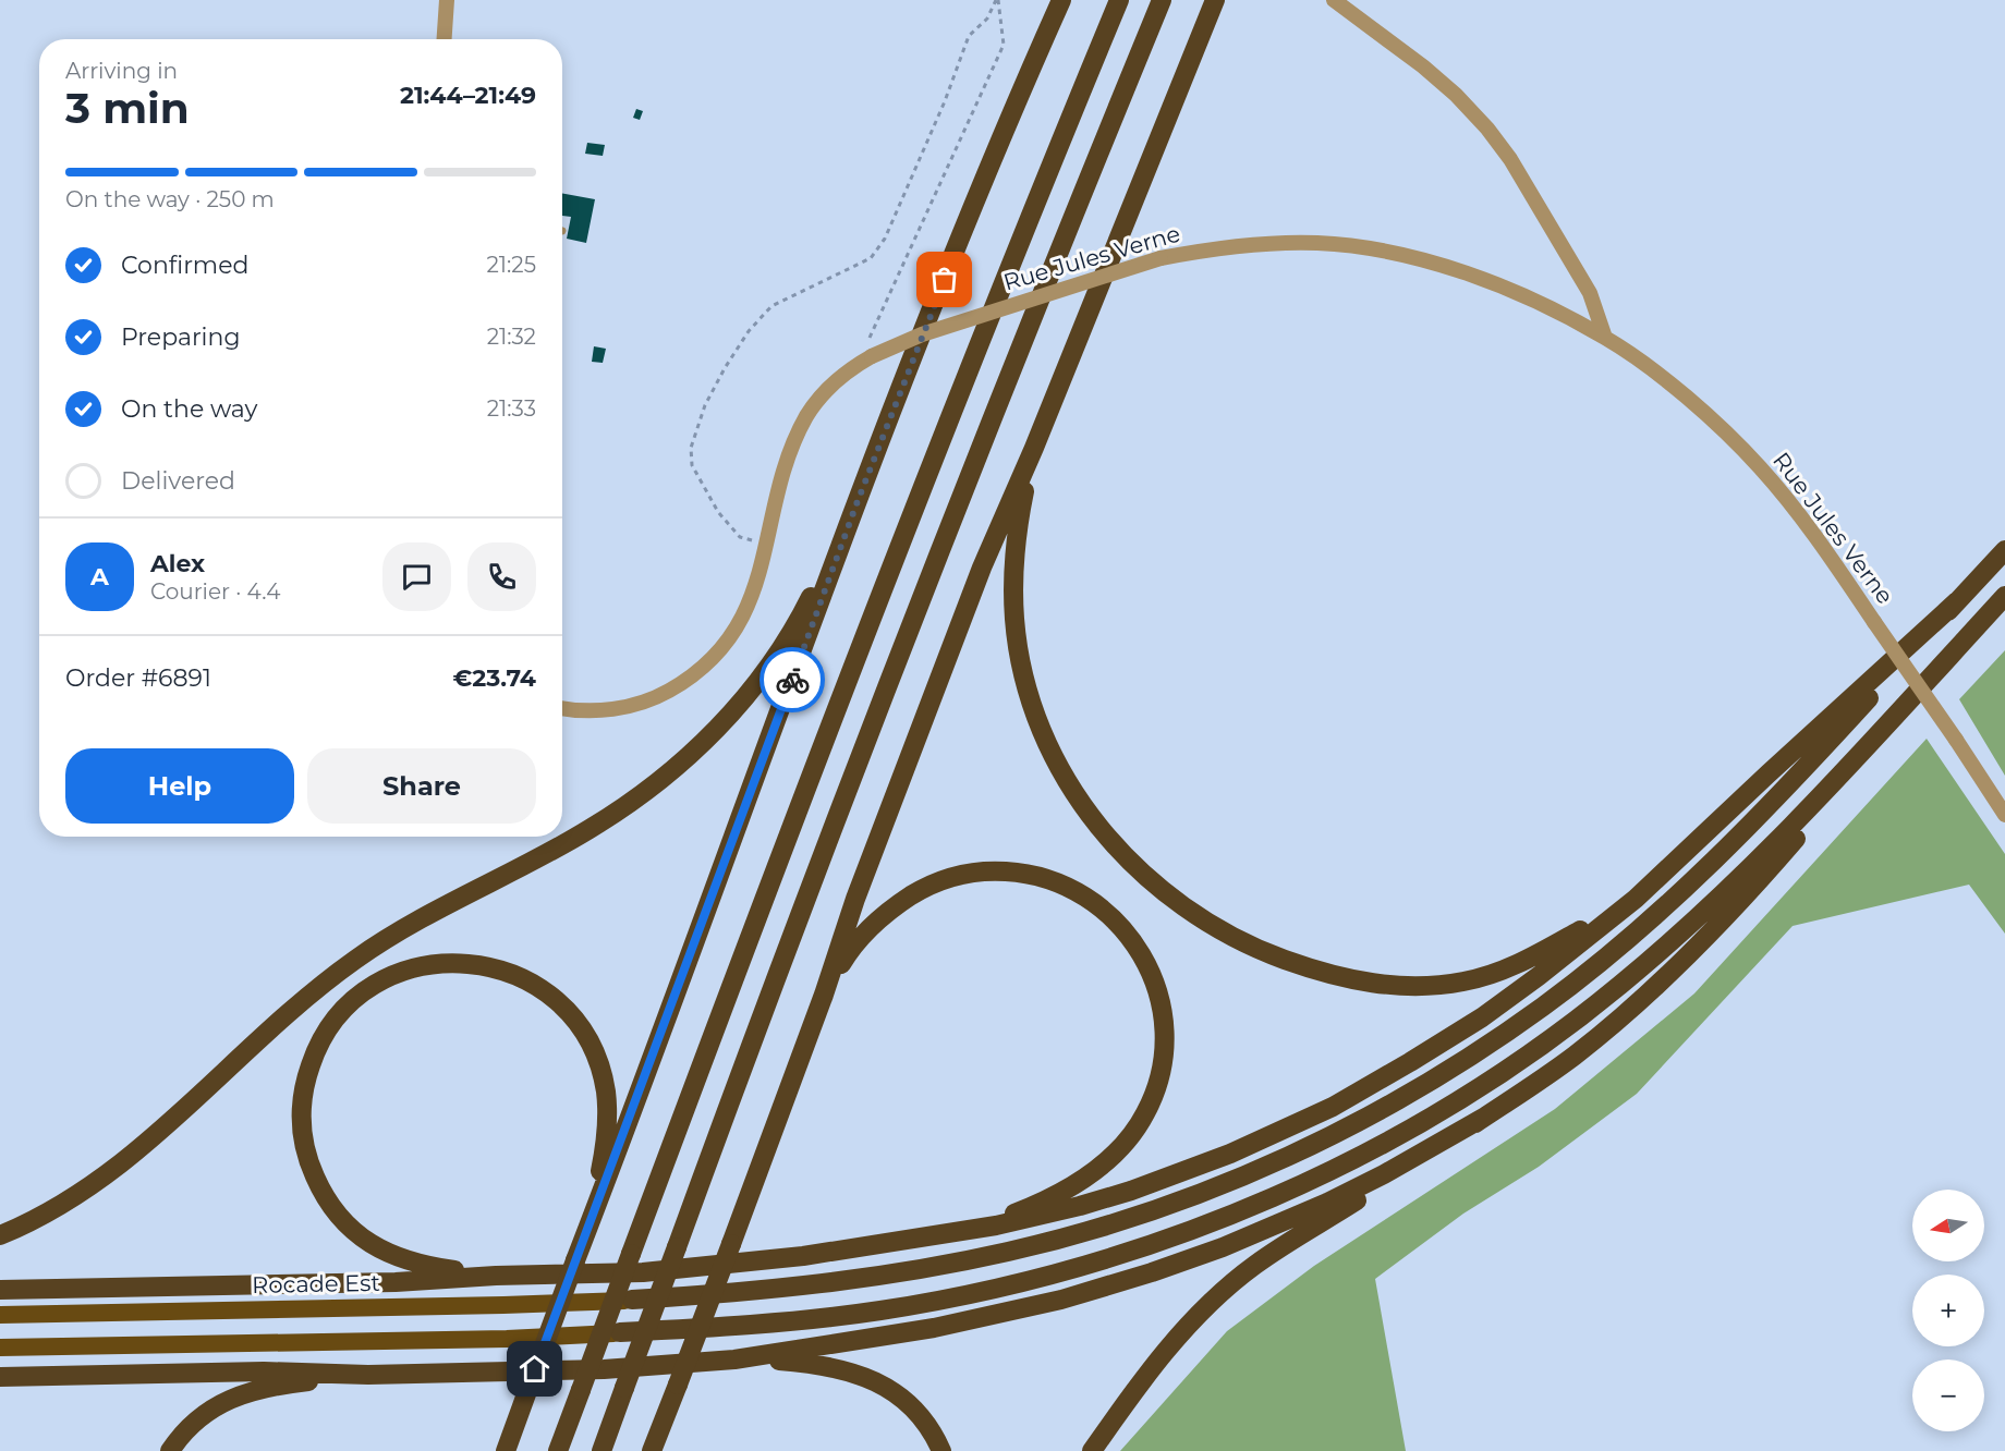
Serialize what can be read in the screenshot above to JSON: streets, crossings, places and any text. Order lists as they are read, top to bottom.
{
  "streets": {
    "highway": ["Rocade Est"],
    "street": ["Rue Jules Verne"]
  },
  "north": "left",
  "page": {
    "heading": ["3 min", "Arriving in", "21:44–21:49"],
    "panel": [
      "Alex",
      "Courier · 4.4",
      "Order #6891",
      "€23.74"
    ],
    "bar": "On the way · 250 m",
    "list": [
      ["Confirmed", "21:25"],
      ["Preparing", "21:32"],
      ["On the way", "21:33"],
      "Delivered"
    ],
    "round": "A",
    "buttons": ["Help", "Share"],
    "map_buttons": ["+", "−"]
  }
}
